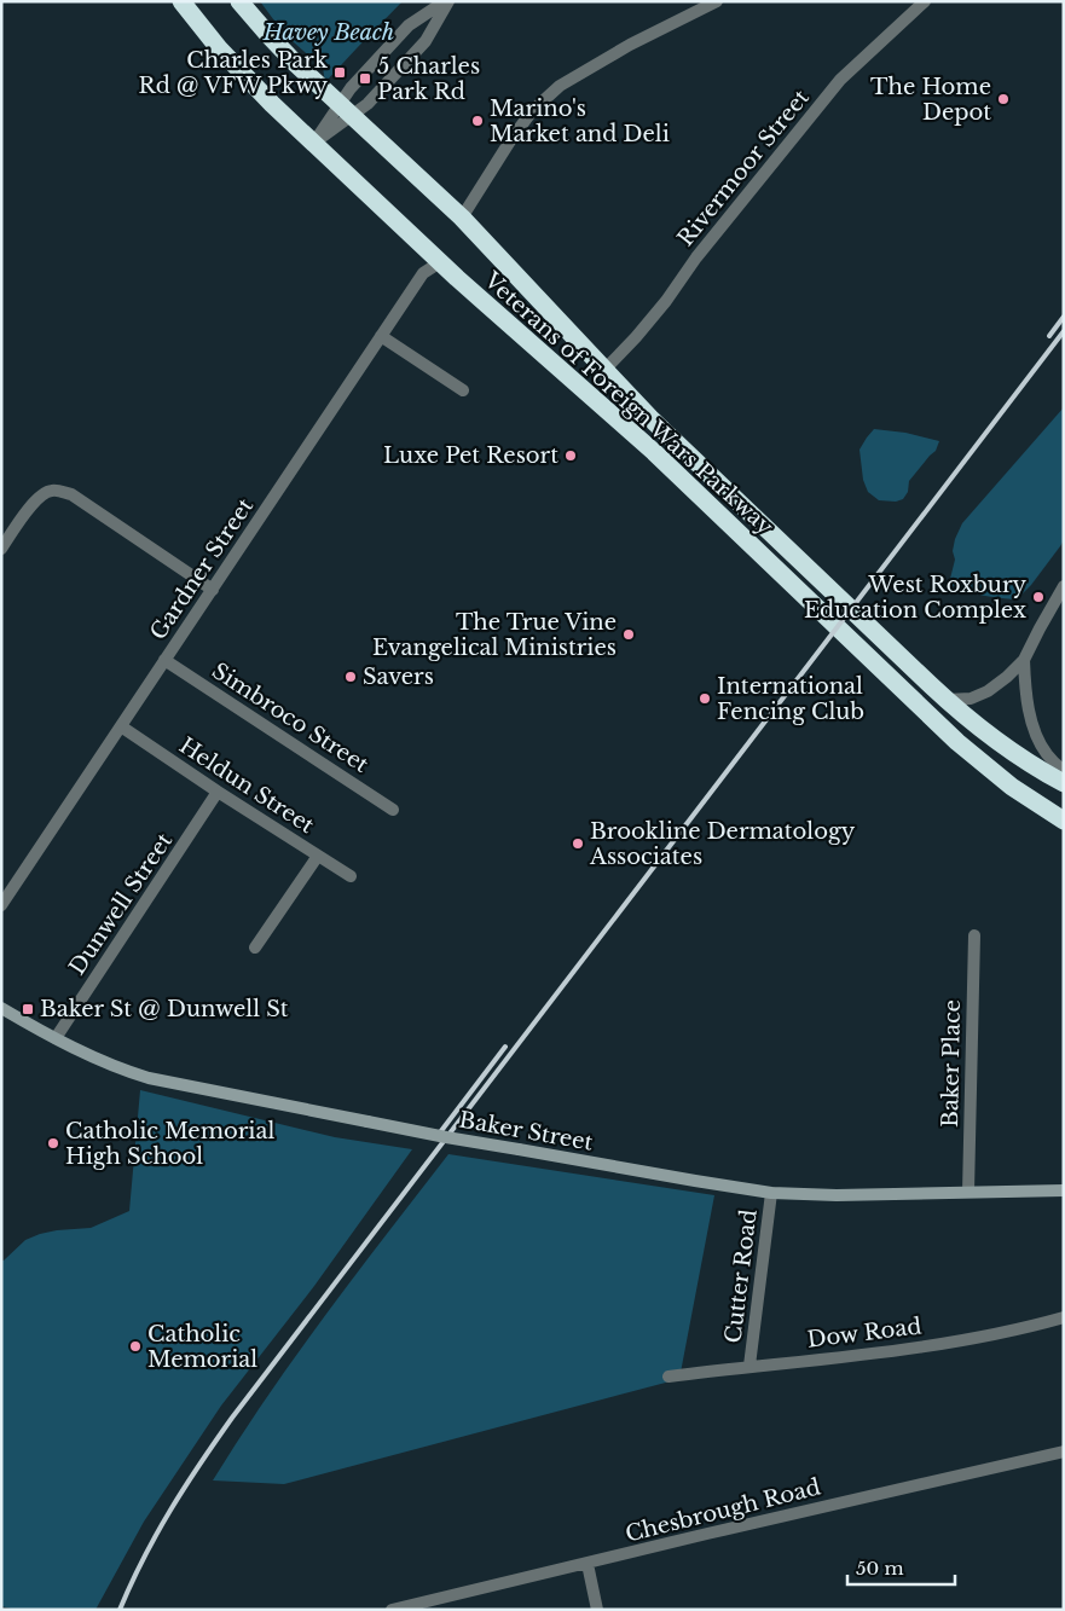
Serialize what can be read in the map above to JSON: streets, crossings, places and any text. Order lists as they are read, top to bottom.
{
  "streets": {
    "highway": ["Veterans of Foreign Wars Parkway"],
    "street": [
      "Rivermoor Street",
      "Gardner Street",
      "Simbroco Street",
      "Heldun Street",
      "Dunwell Street",
      "Baker Place",
      "Baker Street",
      "Cutter Road",
      "Dow Road",
      "Chesbrough Road"
    ]
  },
  "crossings": [
    ["Rivermoor Street", "Veterans of Foreign Wars Parkway"],
    ["Veterans of Foreign Wars Parkway", "Gardner Street"],
    ["Gardner Street", "Simbroco Street"],
    ["Gardner Street", "Heldun Street"],
    ["Heldun Street", "Dunwell Street"],
    ["Dunwell Street", "Baker Street"],
    ["Baker Place", "Baker Street"],
    ["Baker Street", "Cutter Road"],
    ["Cutter Road", "Dow Road"]
  ],
  "parks": ["Havey Beach"],
  "places": {
    "transit": ["Charles Park Rd @ VFW Pkwy", "5 Charles Park Rd", "Baker St @ Dunwell St"],
    "other": [
      "The Home Depot",
      "Marino's Market and Deli",
      "Luxe Pet Resort",
      "West Roxbury Education Complex",
      "The True Vine Evangelical Ministries",
      "Savers",
      "International Fencing Club",
      "Brookline Dermatology Associates",
      "Catholic Memorial High School",
      "Catholic Memorial"
    ]
  },
  "scale_bar": "50 m"
}
